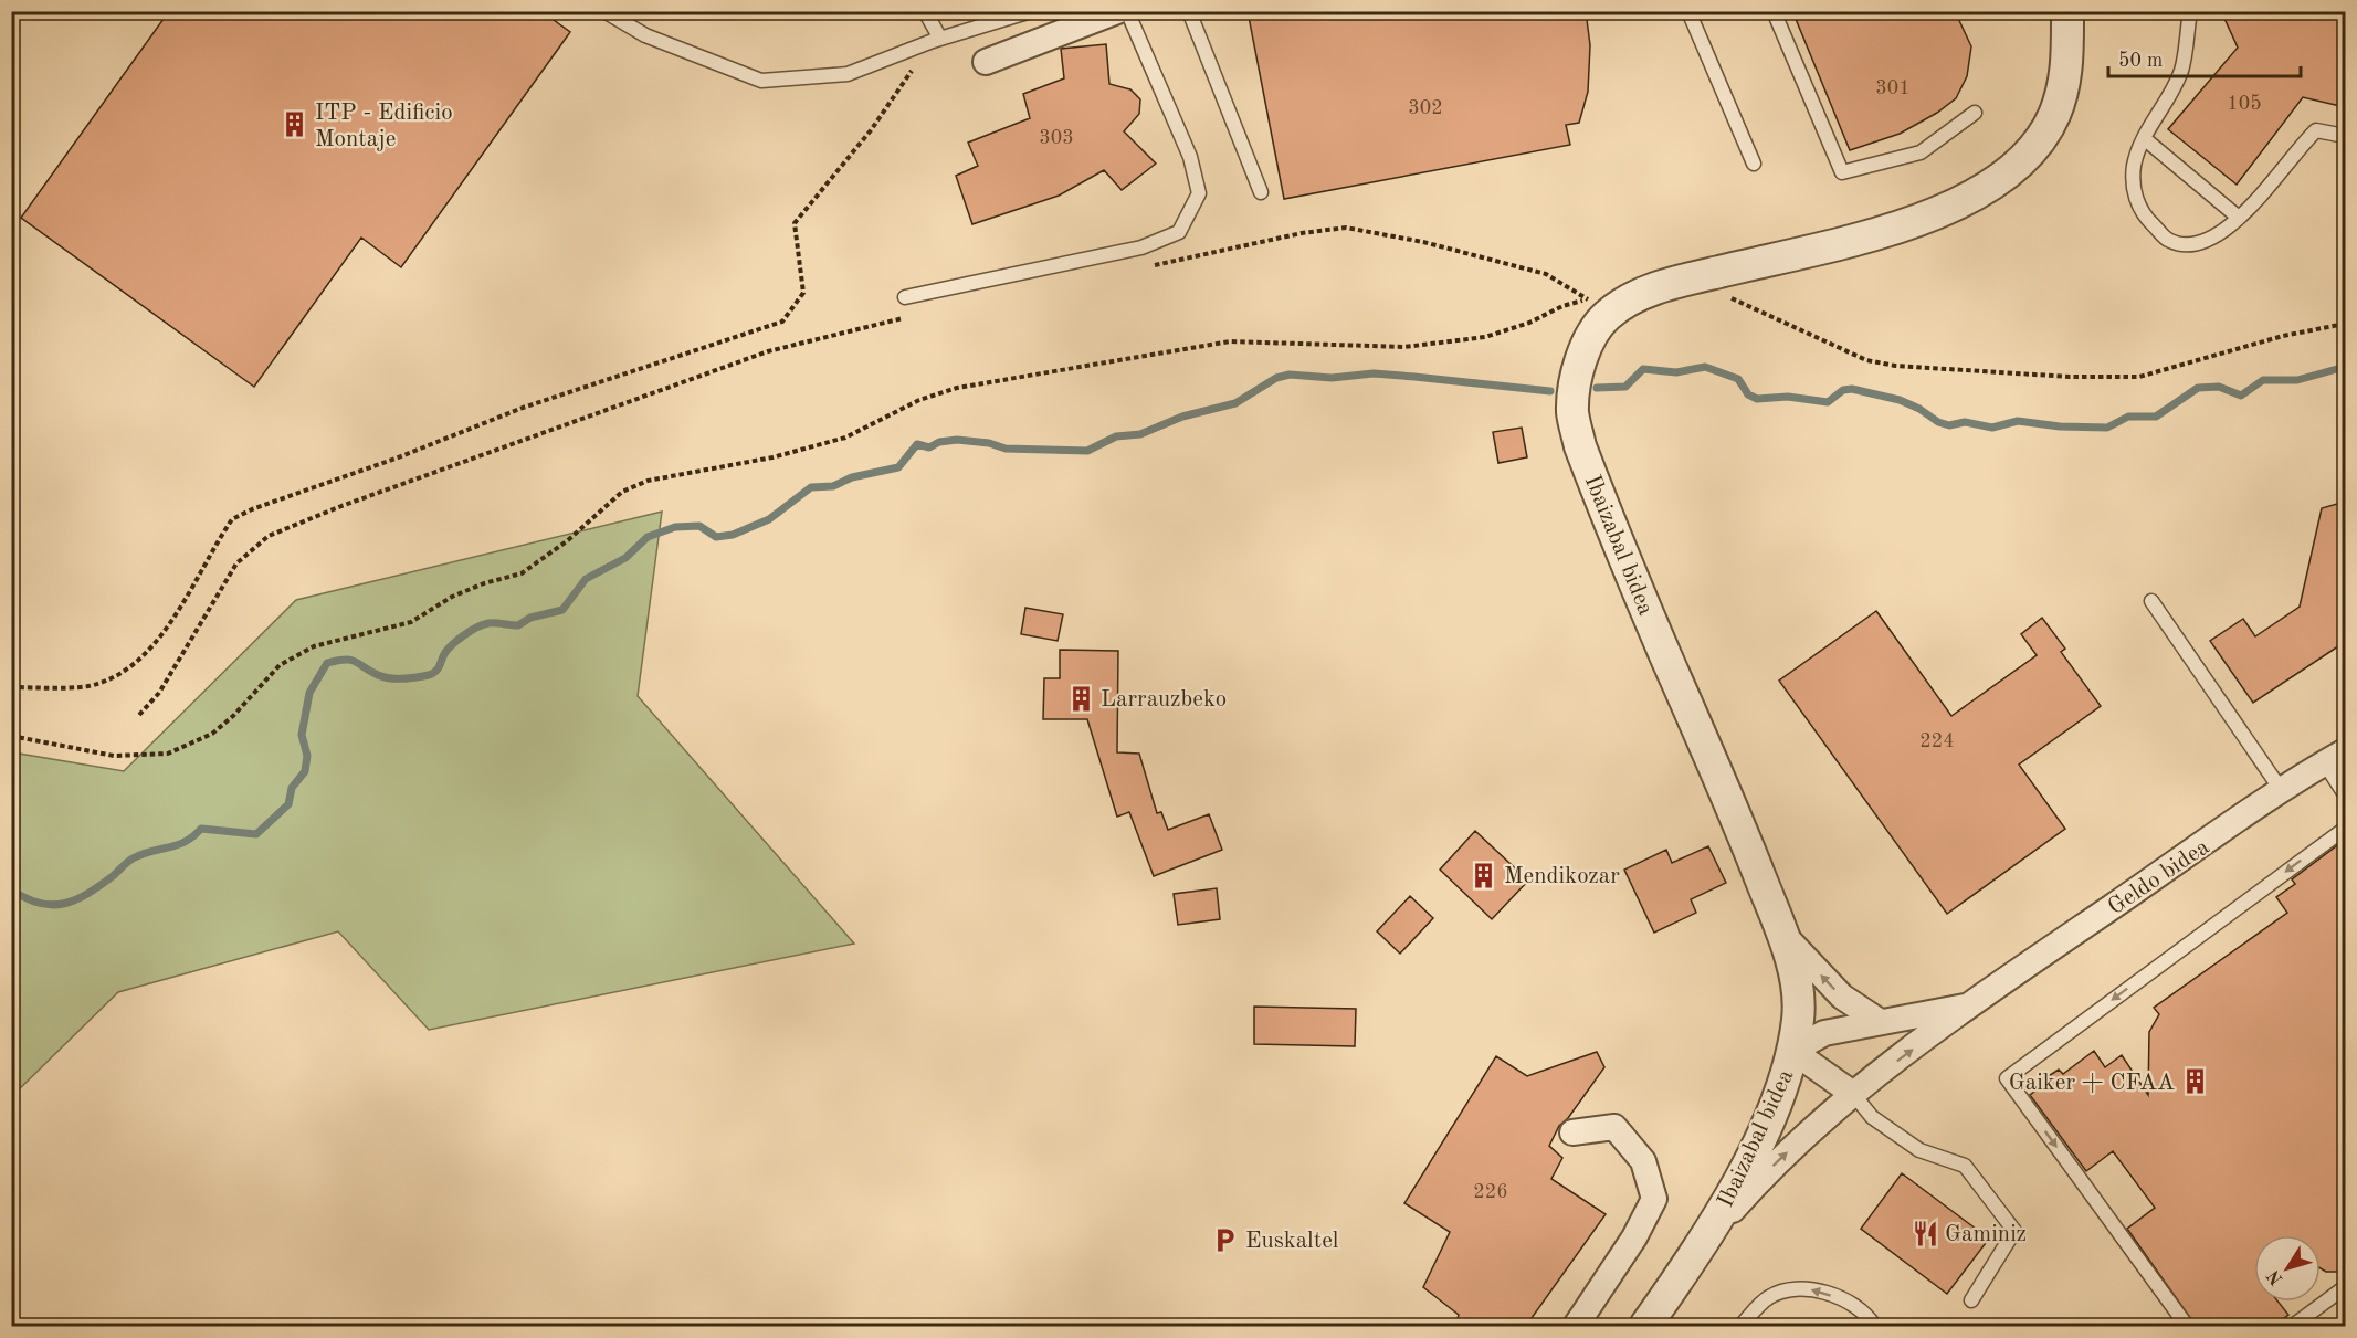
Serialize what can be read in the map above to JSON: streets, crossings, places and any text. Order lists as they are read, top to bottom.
{
  "streets": {
    "street": ["Ibaizabal bidea", "Geldo bidea"]
  },
  "crossings": [
    ["Ibaizabal bidea", "Geldo bidea"]
  ],
  "one_way": ["Geldo bidea"],
  "places": {
    "building": [
      "ITP - Edificio Montaje",
      "Larrauzbeko",
      "Mendikozar",
      "Gaiker + CFAA"
    ],
    "restaurant": ["Gaminiz"],
    "parking": ["Euskaltel"]
  },
  "house_numbers": [
    "301",
    "105",
    "302",
    "303",
    "224",
    "226"
  ],
  "scale_bar": "50 m",
  "north": "bottom left"
}
